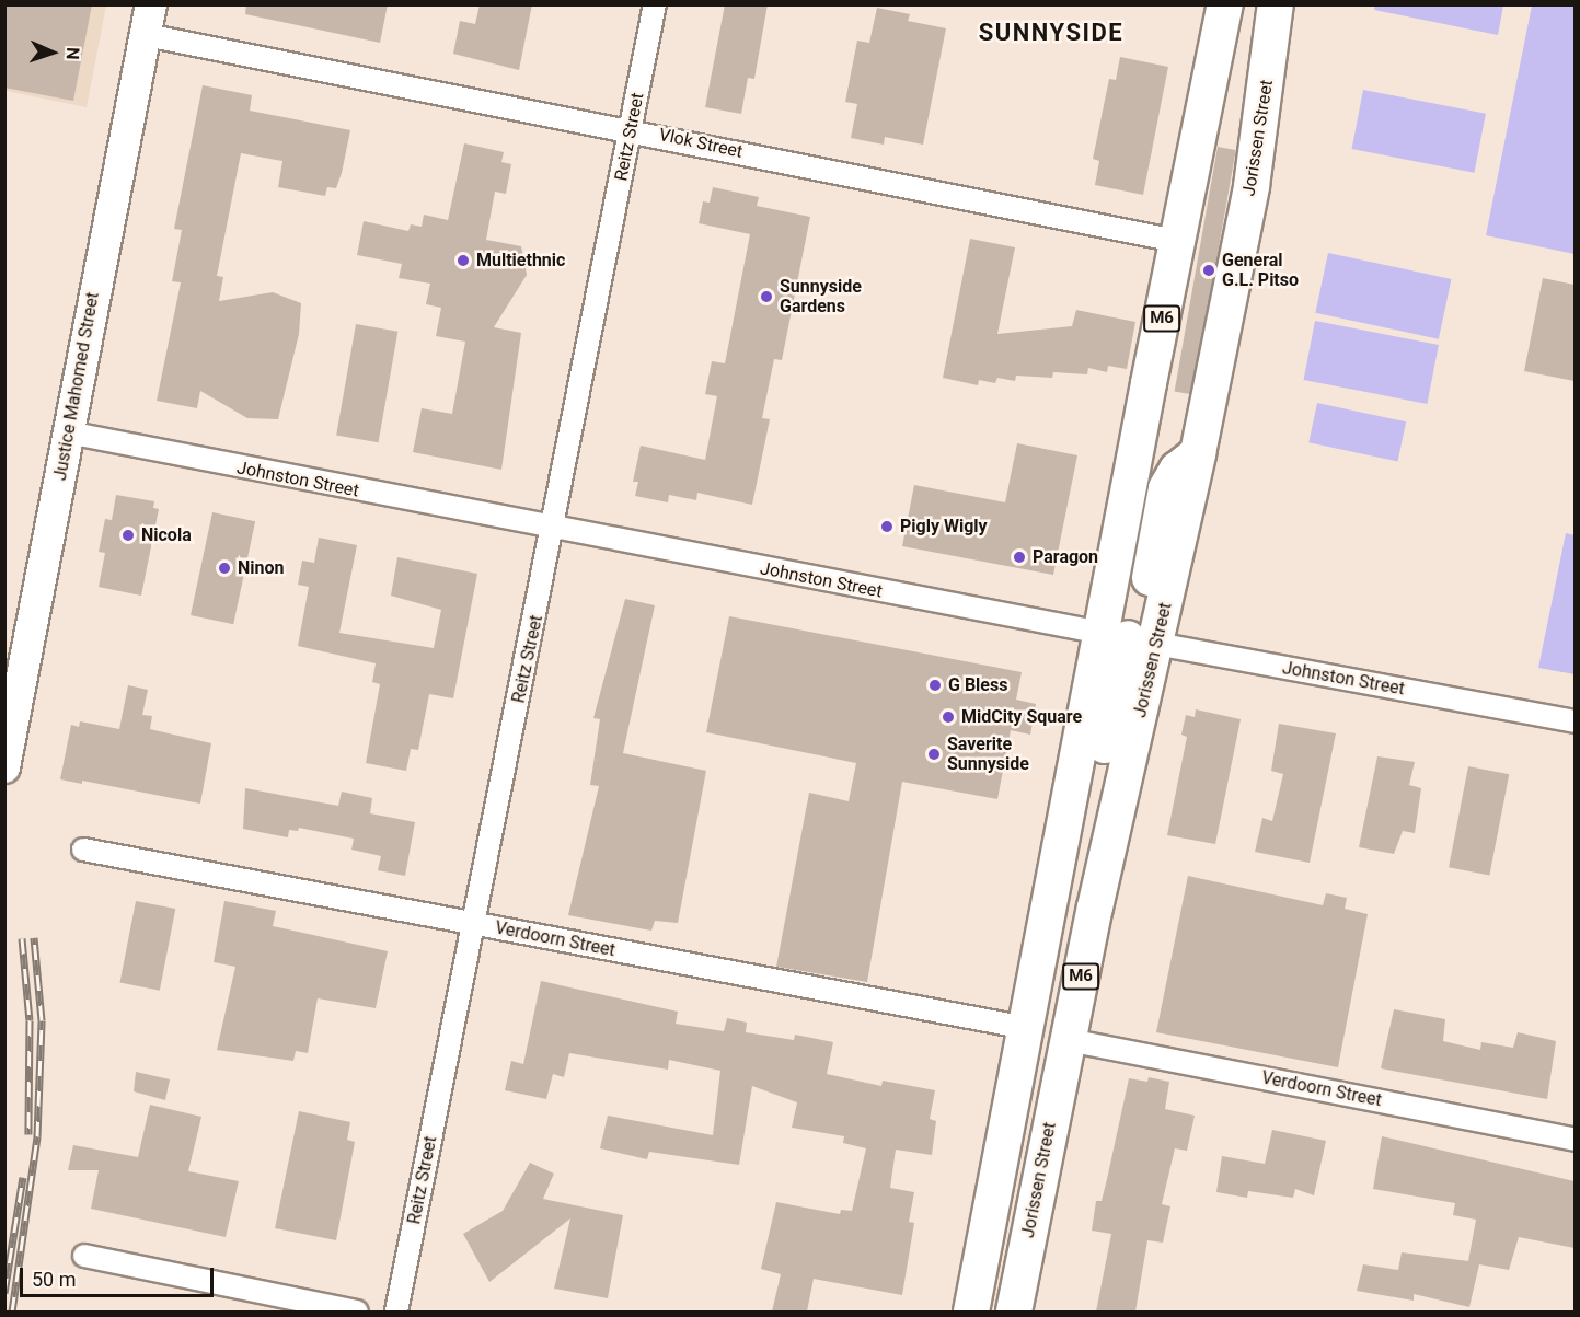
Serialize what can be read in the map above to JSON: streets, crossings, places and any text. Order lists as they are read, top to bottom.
{
  "streets": {
    "main road": ["Jorissen Street", "M6", "Justice Mahomed Street"],
    "street": [
      "Reitz Street",
      "Vlok Street",
      "Johnston Street",
      "Verdoorn Street"
    ]
  },
  "crossings": [
    ["Reitz Street", "Vlok Street"],
    ["Reitz Street", "Johnston Street"],
    ["Reitz Street", "Verdoorn Street"],
    ["Jorissen Street", "Vlok Street"],
    ["Jorissen Street", "Johnston Street"],
    ["Jorissen Street", "Verdoorn Street"],
    ["Vlok Street", "Justice Mahomed Street"],
    ["Justice Mahomed Street", "Johnston Street"]
  ],
  "districts": ["SUNNYSIDE"],
  "places": [
    "Multiethnic",
    "General G.L. Pitso",
    "Sunnyside Gardens",
    "Pigly Wigly",
    "Nicola",
    "Paragon",
    "Ninon",
    "G Bless",
    "MidCity Square",
    "Saverite Sunnyside"
  ],
  "scale_bar": "50 m",
  "north": "right"
}
